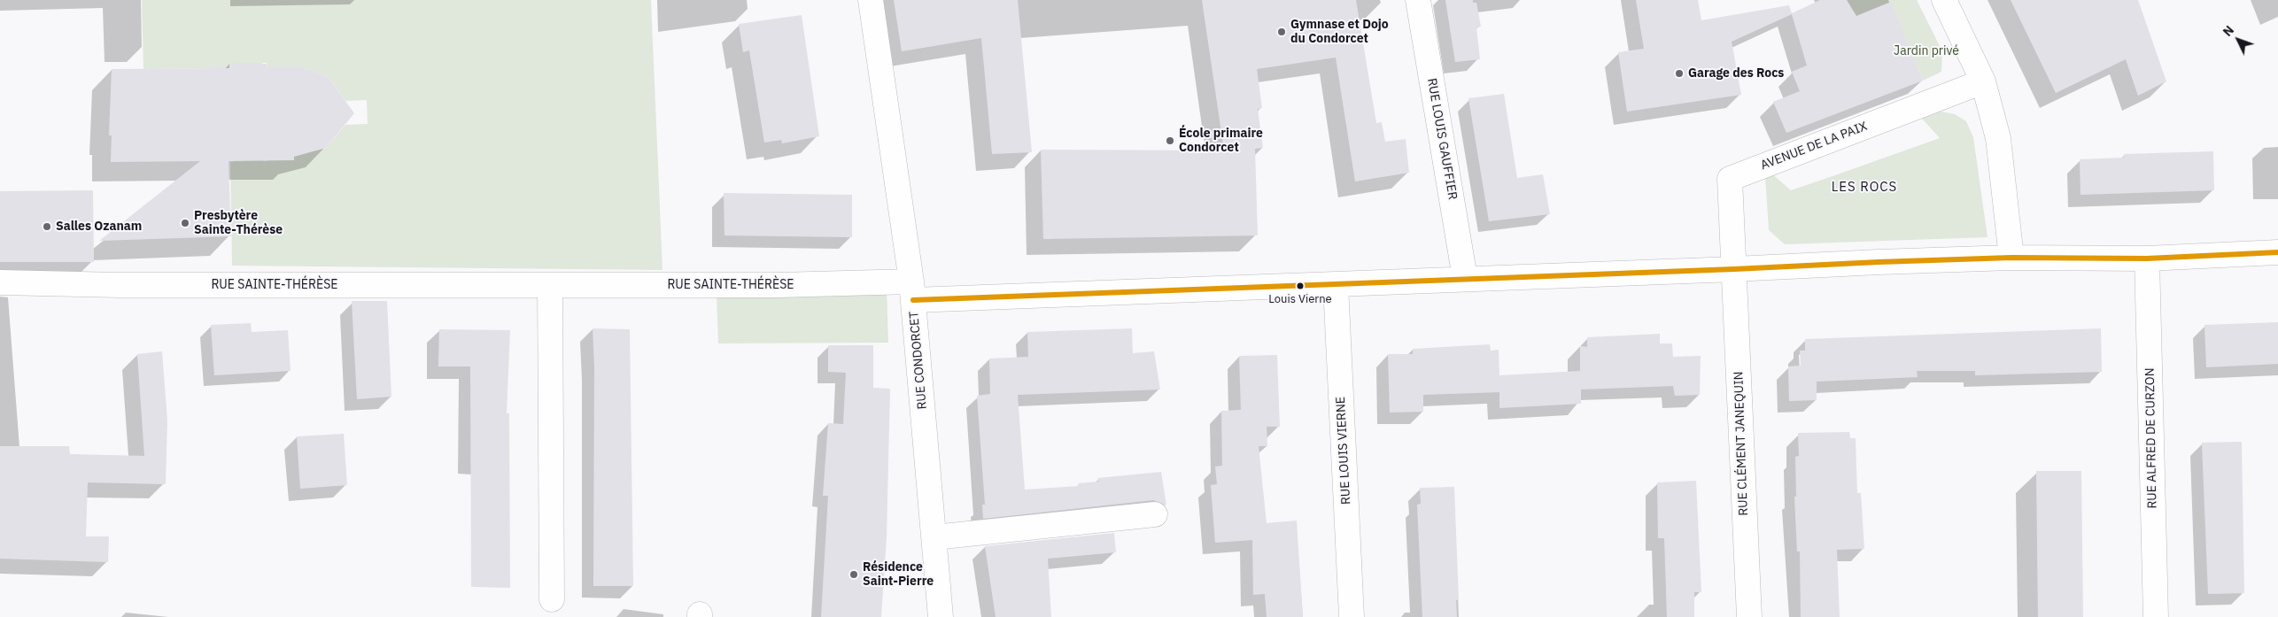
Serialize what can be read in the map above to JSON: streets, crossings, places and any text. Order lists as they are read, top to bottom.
{
  "streets": {
    "street": [
      "RUE LOUIS GAUFFIER",
      "AVENUE DE LA PAIX",
      "RUE SAINTE-THÉRÈSE",
      "RUE CONDORCET",
      "RUE ALFRED DE CURZON",
      "RUE CLÉMENT JANEQUIN",
      "RUE LOUIS VIERNE"
    ]
  },
  "crossings": [
    ["AVENUE DE LA PAIX", "RUE CLÉMENT JANEQUIN"],
    ["RUE SAINTE-THÉRÈSE", "RUE CONDORCET"]
  ],
  "districts": ["LES ROCS"],
  "parks": ["Jardin privé"],
  "places": [
    "Gymnase et Dojo du Condorcet",
    "Garage des Rocs",
    "École primaire Condorcet",
    "Presbytère Sainte-Thérèse",
    "Salles Ozanam",
    "Louis Vierne",
    "Résidence Saint-Pierre"
  ],
  "north": "top left"
}
